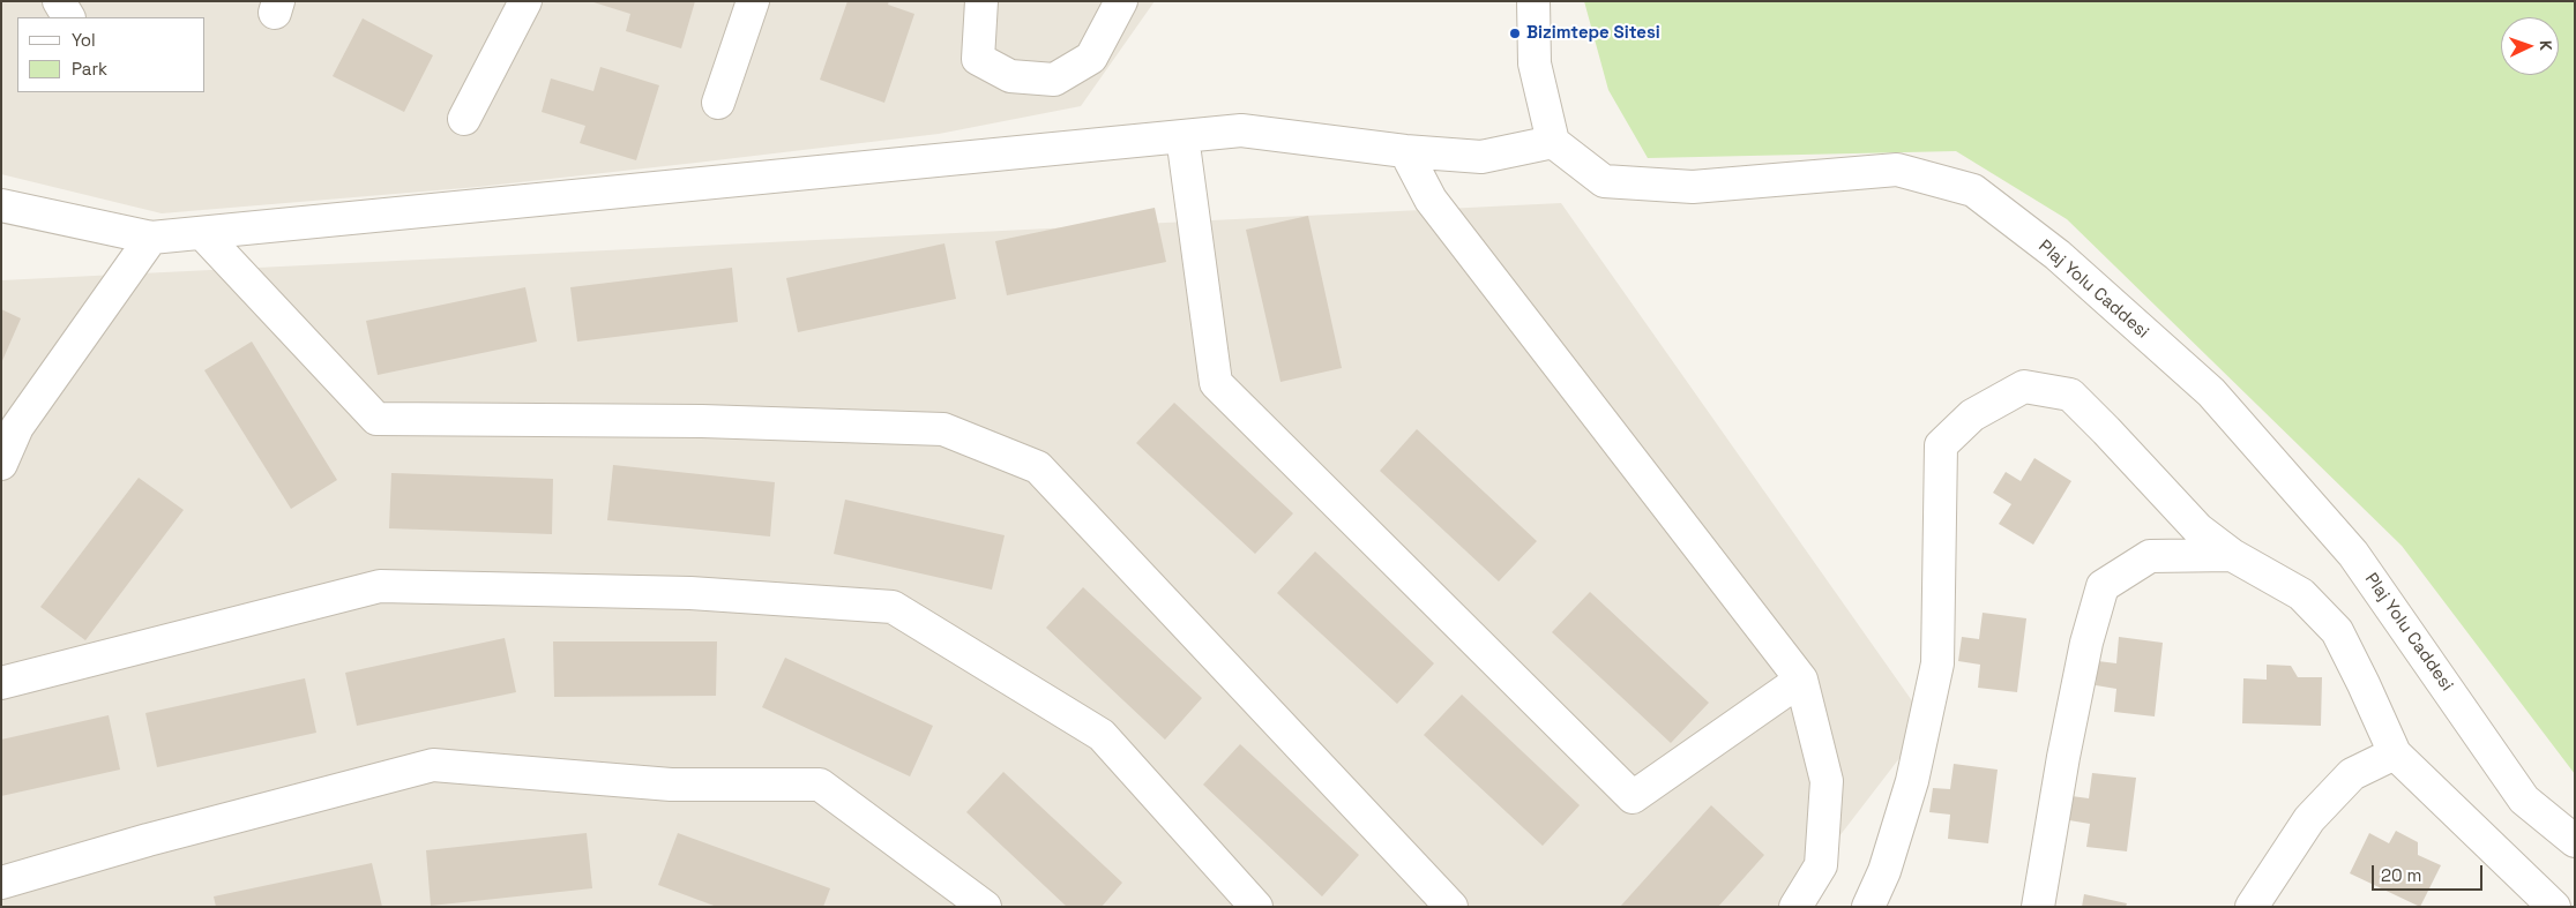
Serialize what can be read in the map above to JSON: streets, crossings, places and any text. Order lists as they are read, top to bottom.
{
  "streets": {
    "street": ["Plaj Yolu Caddesi"]
  },
  "places": ["Bizimtepe Sitesi"],
  "legend": ["Yol", "Park"],
  "scale_bar": "20 m",
  "north": "right"
}
